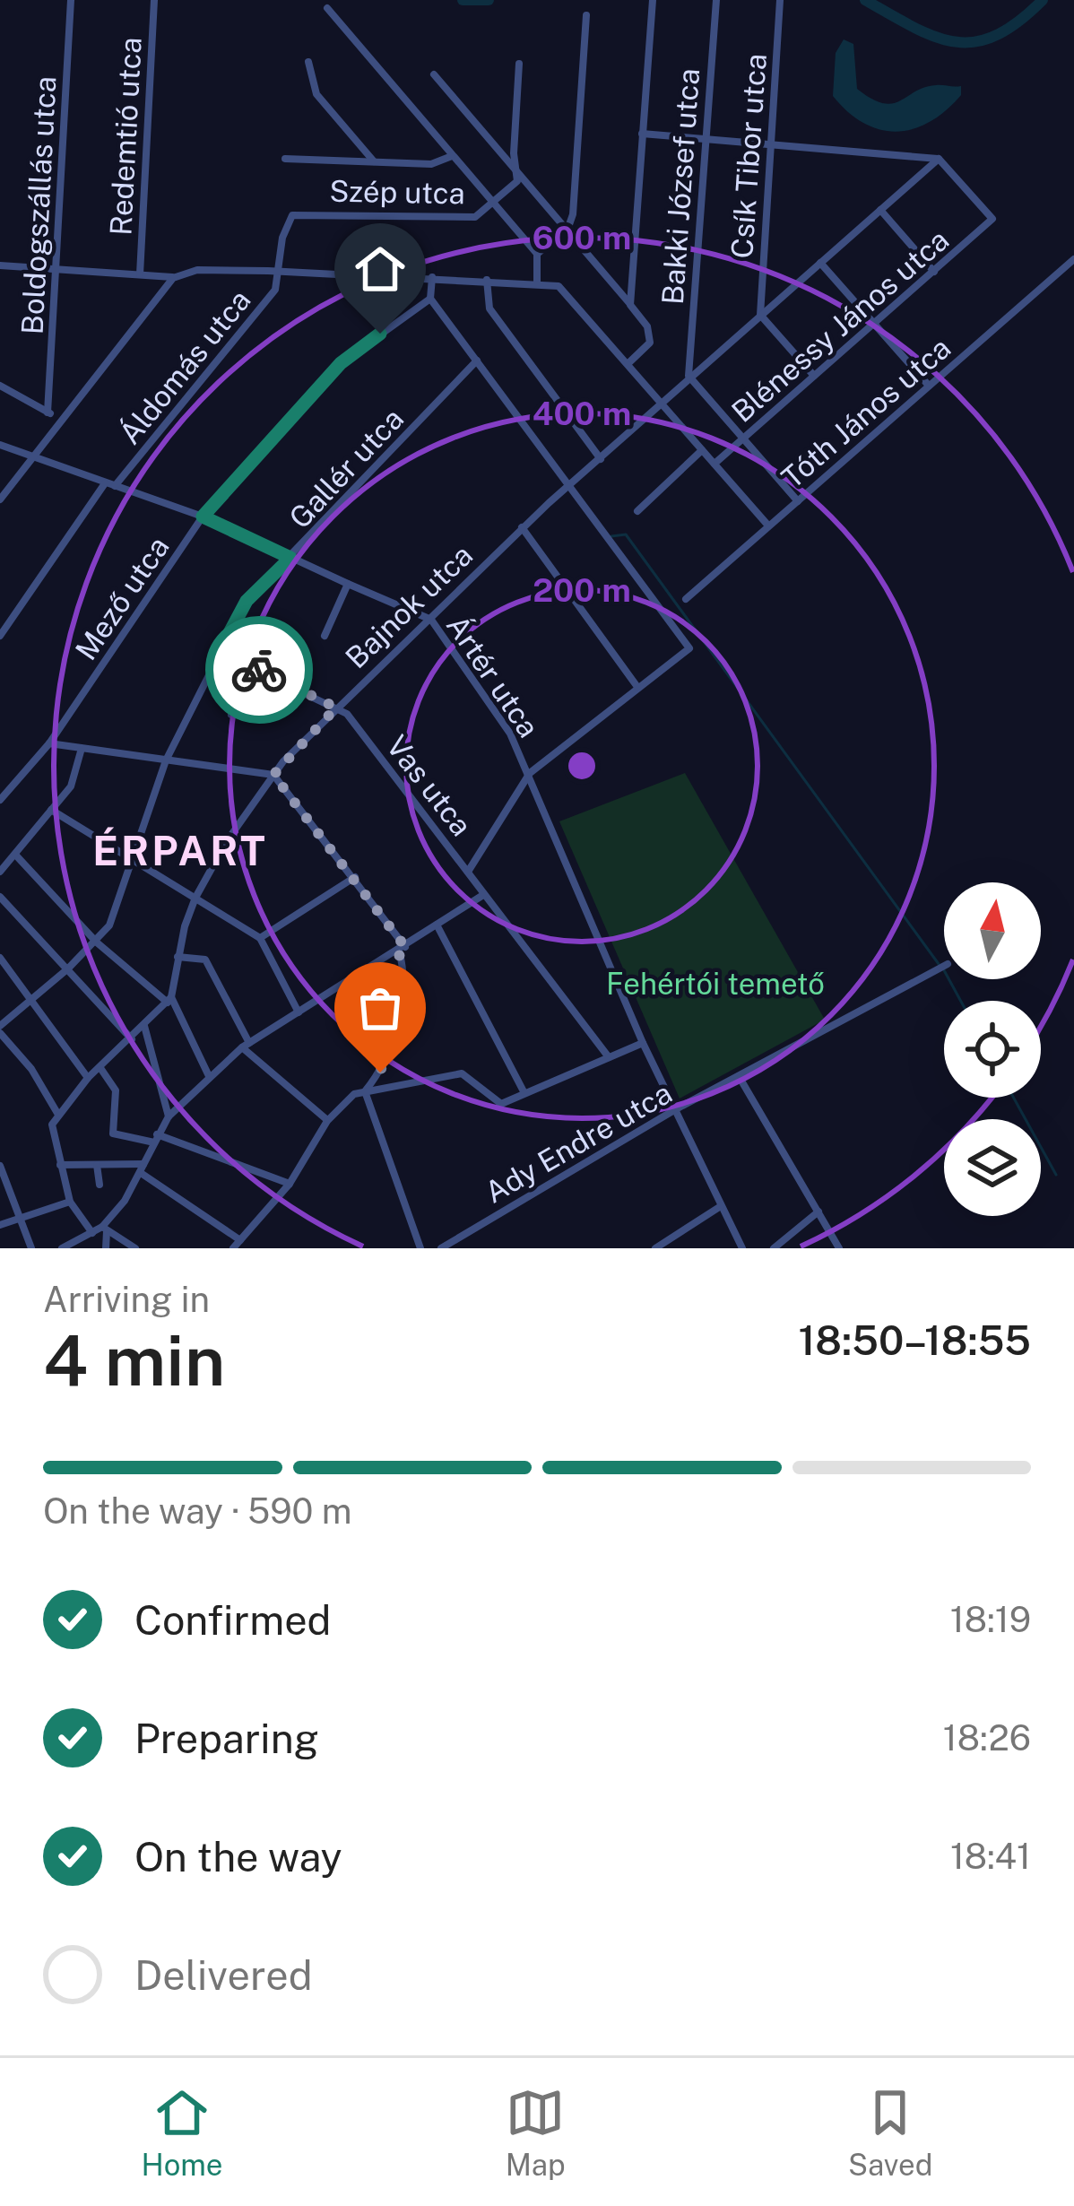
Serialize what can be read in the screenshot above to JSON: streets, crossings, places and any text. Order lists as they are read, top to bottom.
{
  "streets": {
    "street": [
      "Redemtió utca",
      "Csík Tibor utca",
      "Bakki József utca",
      "Szép utca",
      "Boldogszállás utca",
      "Blénessy János utca",
      "Áldomás utca",
      "Tóth János utca",
      "Gallér utca",
      "Mező utca",
      "Bajnok utca",
      "Ártér utca",
      "Vas utca",
      "Ady Endre utca"
    ]
  },
  "crossings": [
    ["Csík Tibor utca", "Bajnok utca"],
    ["Bakki József utca", "Bajnok utca"],
    ["Szép utca", "Áldomás utca"],
    ["Blénessy János utca", "Bajnok utca"],
    ["Áldomás utca", "Ártér utca"],
    ["Gallér utca", "Ártér utca"],
    ["Mező utca", "Ártér utca"],
    ["Bajnok utca", "Ártér utca"],
    ["Bajnok utca", "Vas utca"],
    ["Ártér utca", "Ady Endre utca"]
  ],
  "districts": ["ÉRPART"],
  "parks": ["Fehértói temető"],
  "north": "top",
  "page": {
    "heading": ["4 min", "Arriving in", "18:50–18:55"],
    "bar": "On the way · 590 m",
    "list": [
      ["Confirmed", "18:19"],
      ["Preparing", "18:26"],
      ["On the way", "18:41"],
      "Delivered"
    ],
    "tabs": ["Home", "Map", "Saved"]
  },
  "rings": ["600 m", "400 m", "200 m"]
}
